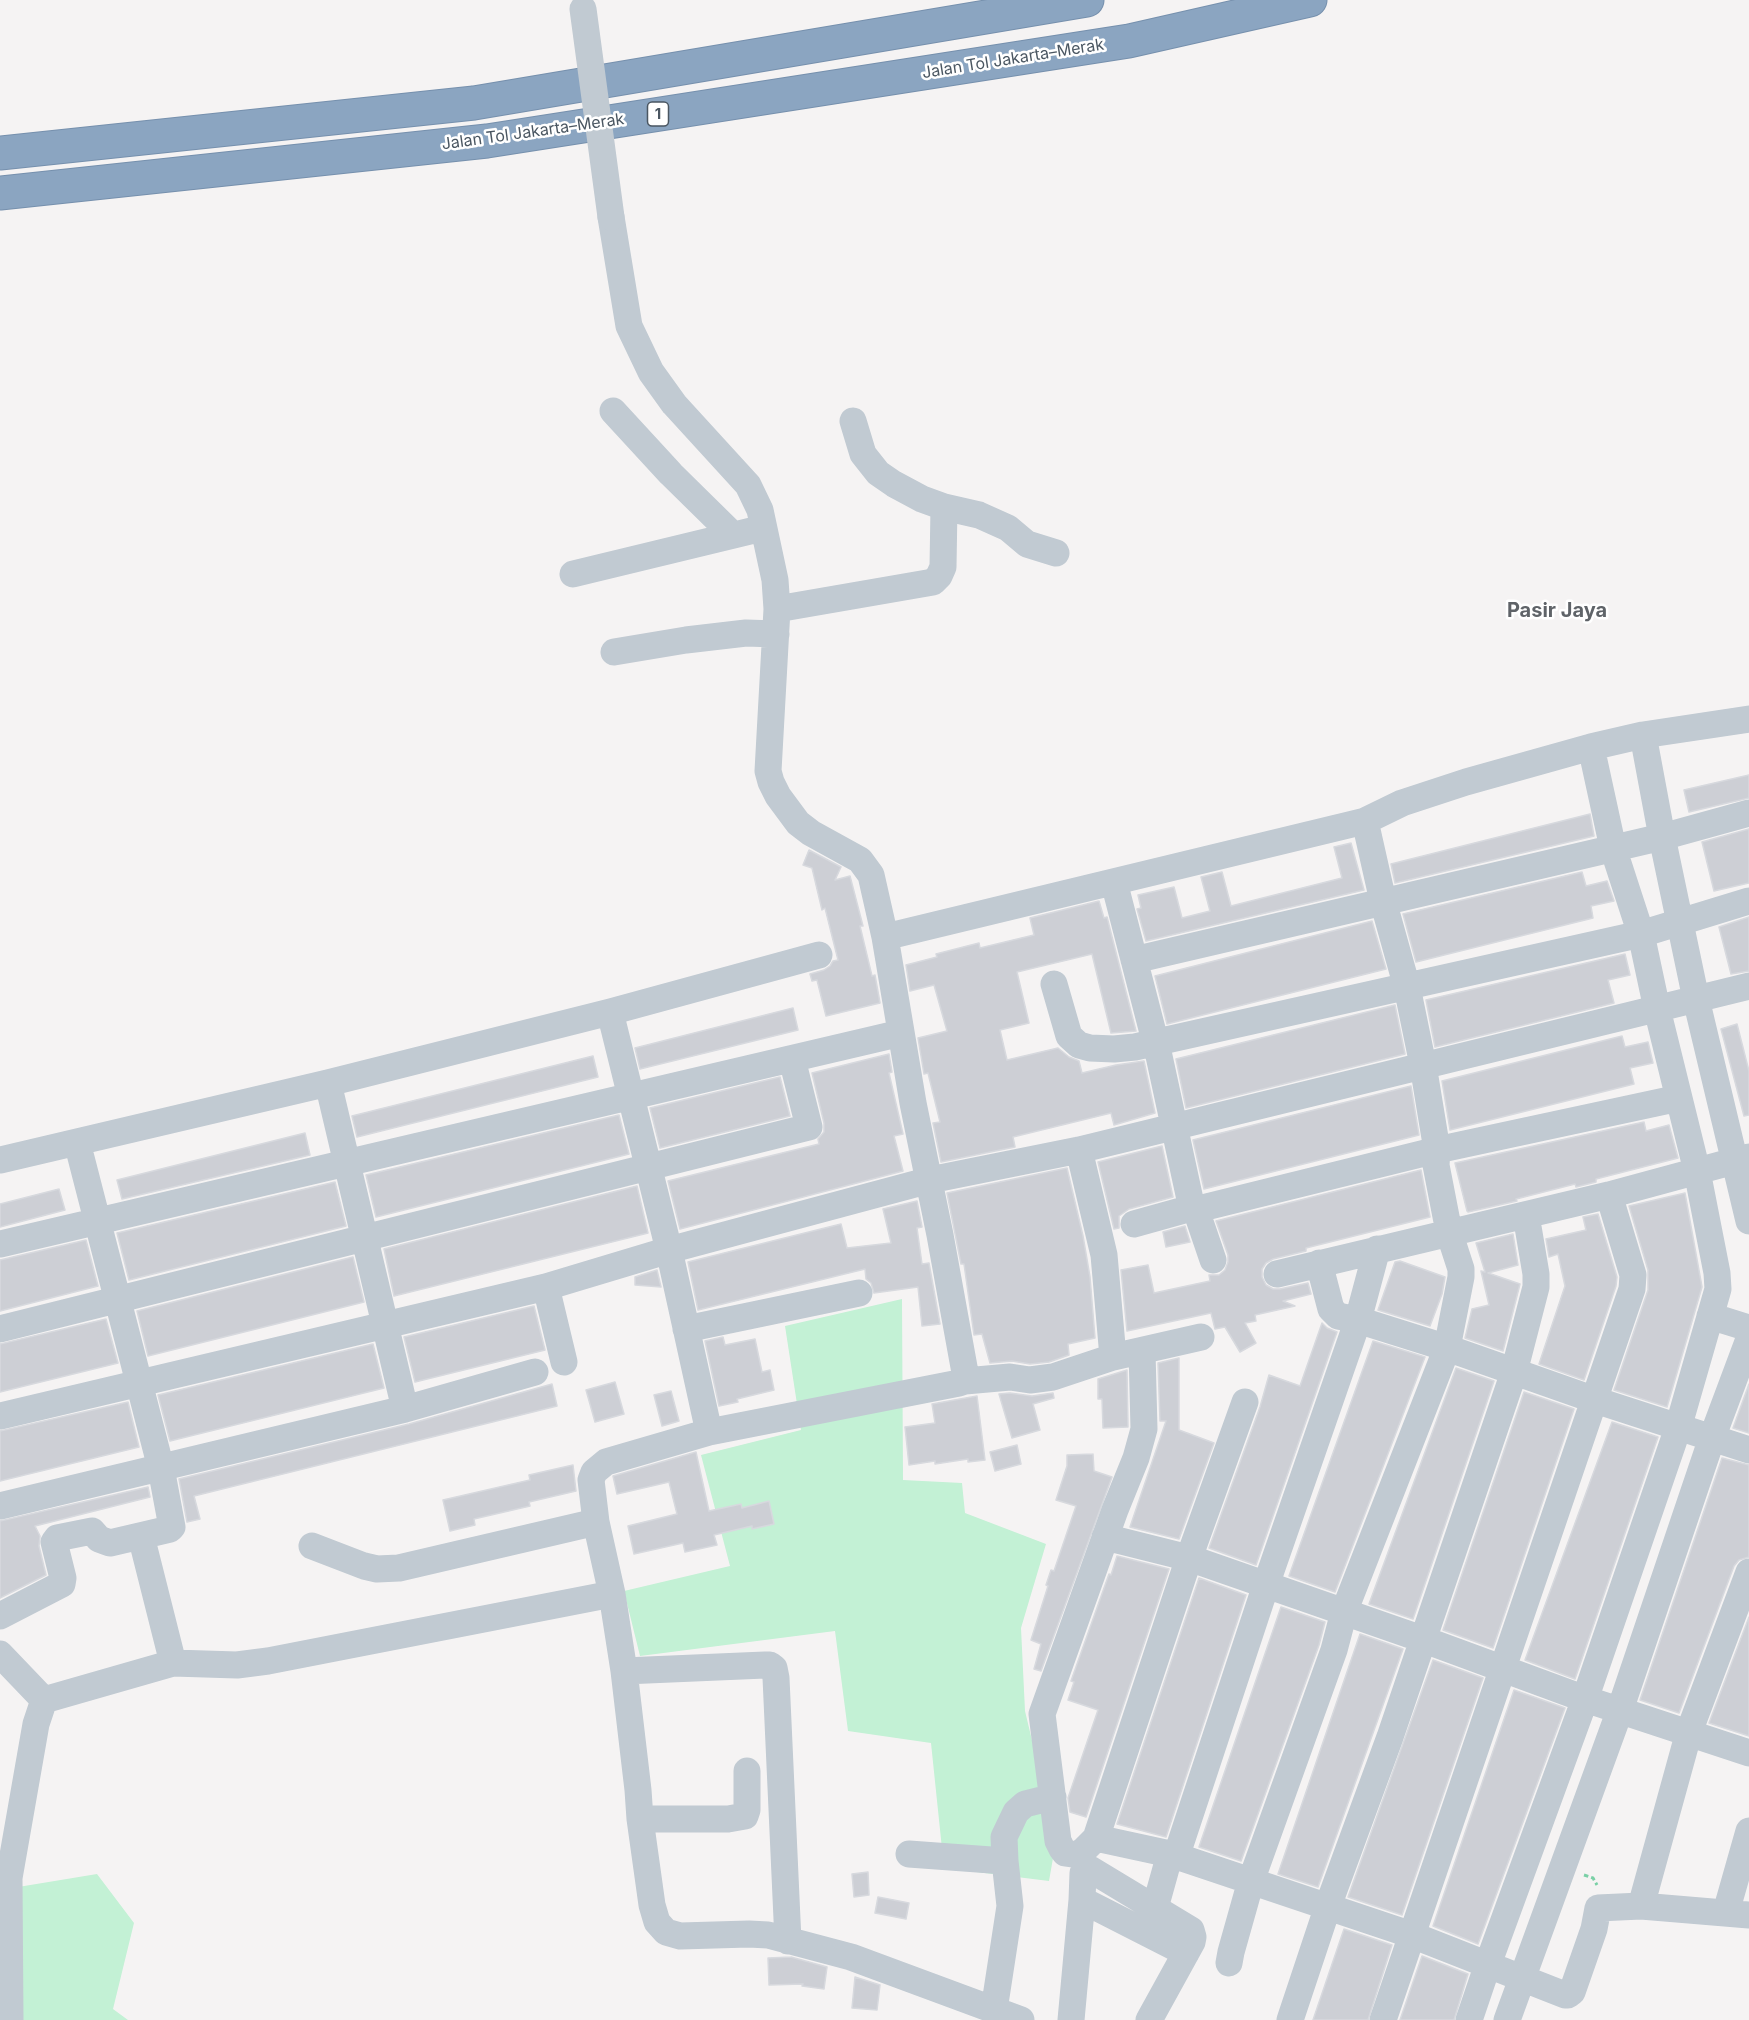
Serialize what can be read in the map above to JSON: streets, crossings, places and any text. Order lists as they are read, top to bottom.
{
  "streets": {
    "highway": ["Jalan Tol Jakarta–Merak", "1"]
  },
  "districts": ["Pasir Jaya"]
}
